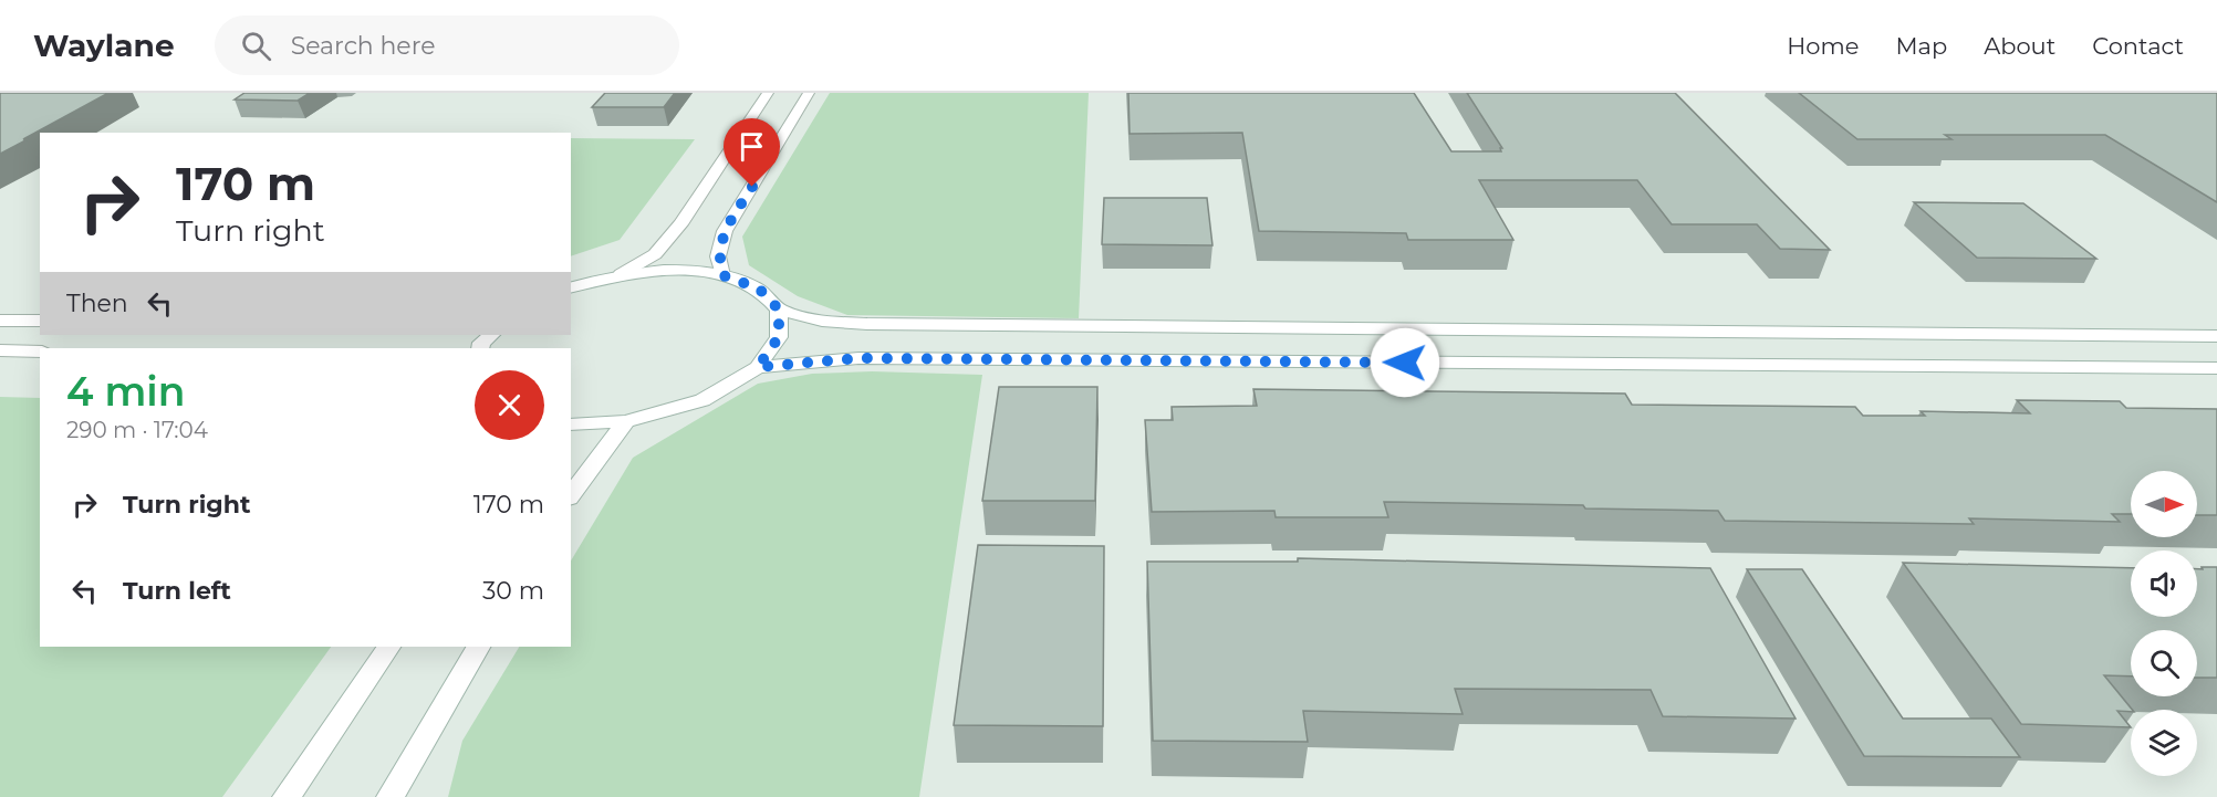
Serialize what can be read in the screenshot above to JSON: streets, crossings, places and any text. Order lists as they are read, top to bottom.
{
  "north": "right",
  "page": {
    "header": "Waylane",
    "search": "Search here",
    "nav": [
      "Home",
      "Map",
      "About",
      "Contact"
    ],
    "turn": ["170 m", "Turn right"],
    "then": "Then",
    "heading": ["4 min", "290 m · 17:04"],
    "list": [
      {
        "name": "Turn right",
        "value": "170 m"
      },
      {
        "name": "Turn left",
        "value": "30 m"
      }
    ]
  }
}
